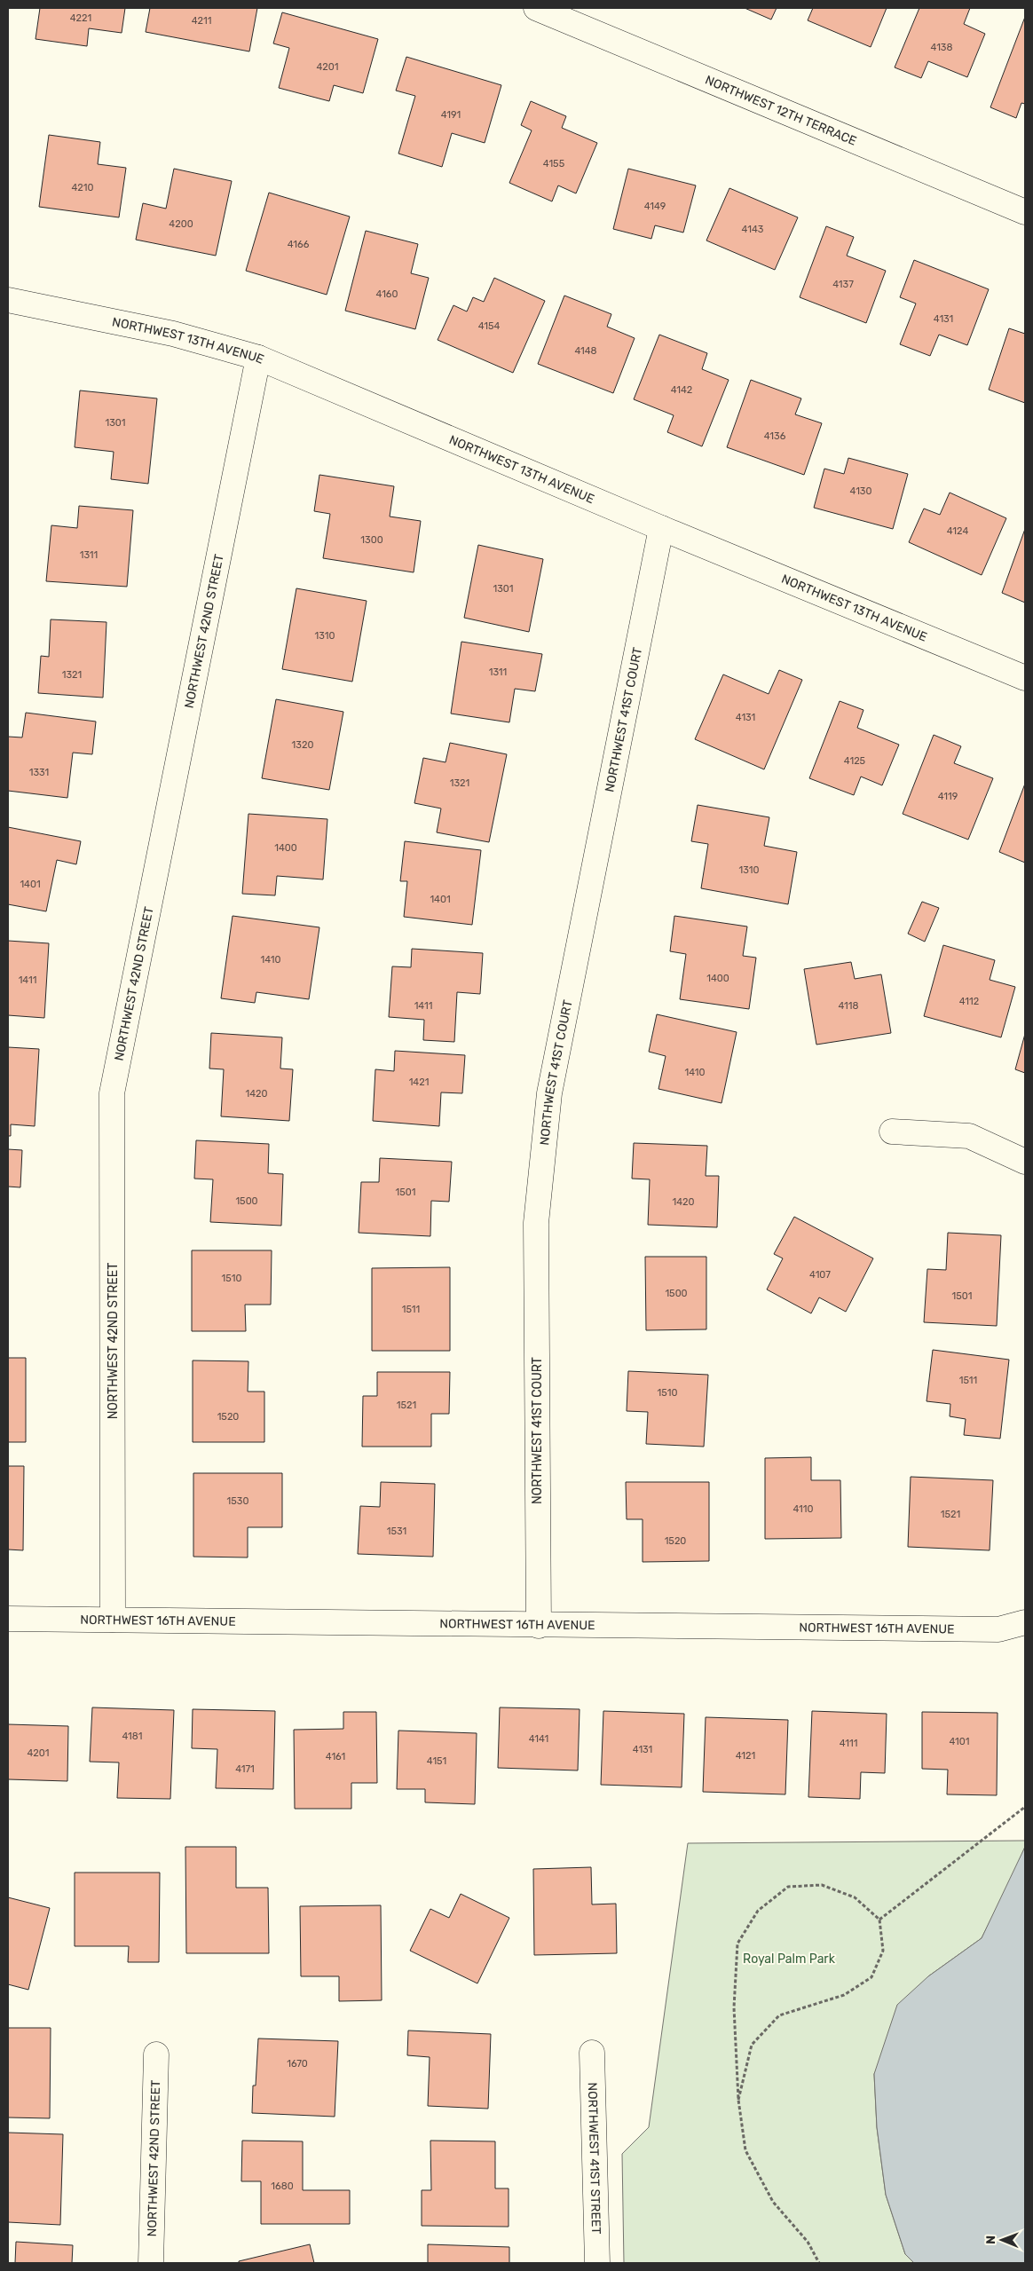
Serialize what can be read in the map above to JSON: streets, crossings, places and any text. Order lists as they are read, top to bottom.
{
  "streets": {
    "street": [
      "NORTHWEST 12TH TERRACE",
      "NORTHWEST 13TH AVENUE",
      "NORTHWEST 42ND STREET",
      "NORTHWEST 41ST COURT",
      "NORTHWEST 16TH AVENUE",
      "NORTHWEST 41ST STREET"
    ]
  },
  "crossings": [
    ["NORTHWEST 13TH AVENUE", "NORTHWEST 42ND STREET"],
    ["NORTHWEST 13TH AVENUE", "NORTHWEST 41ST COURT"],
    ["NORTHWEST 42ND STREET", "NORTHWEST 16TH AVENUE"],
    ["NORTHWEST 41ST COURT", "NORTHWEST 16TH AVENUE"]
  ],
  "parks": ["Royal Palm Park"],
  "house_numbers": [
    "4221",
    "4211",
    "4138",
    "4201",
    "4191",
    "4155",
    "4210",
    "4149",
    "4200",
    "4143",
    "4166",
    "4137",
    "4160",
    "4131",
    "4154",
    "4148",
    "4142",
    "1301",
    "4136",
    "4130",
    "4124",
    "1300",
    "1311",
    "1301",
    "1310",
    "1311",
    "1321",
    "4131",
    "1320",
    "4125",
    "1331",
    "1321",
    "4119",
    "1400",
    "1310",
    "1401",
    "1401",
    "1410",
    "1400",
    "1411",
    "4112",
    "1411",
    "4118",
    "1410",
    "1421",
    "1420",
    "1501",
    "1500",
    "1420",
    "4107",
    "1510",
    "1500",
    "1501",
    "1511",
    "1511",
    "1510",
    "1521",
    "1520",
    "1530",
    "4110",
    "1521",
    "1531",
    "1520",
    "4181",
    "4141",
    "4101",
    "4111",
    "4131",
    "4201",
    "4121",
    "4161",
    "4151",
    "4171",
    "1670",
    "1680"
  ],
  "north": "left"
}
